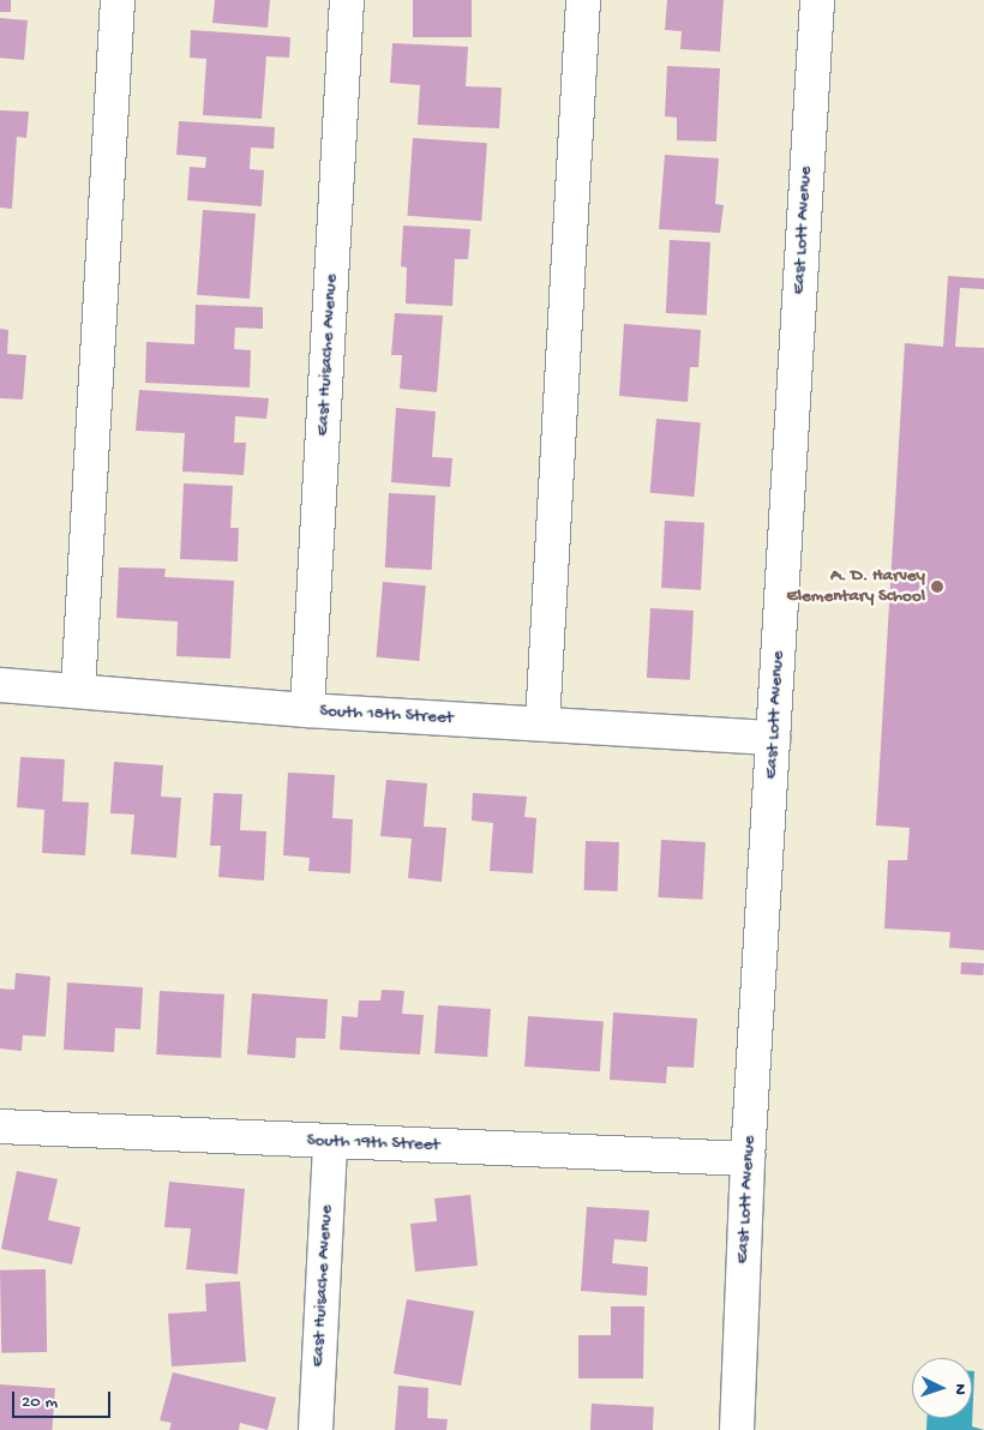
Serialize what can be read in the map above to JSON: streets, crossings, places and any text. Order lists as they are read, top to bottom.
{
  "streets": {
    "street": [
      "East Lott Avenue",
      "East Huisache Avenue",
      "South 18th Street",
      "South 19th Street"
    ]
  },
  "crossings": [
    ["East Lott Avenue", "South 18th Street"],
    ["East Lott Avenue", "South 19th Street"],
    ["East Huisache Avenue", "South 18th Street"],
    ["East Huisache Avenue", "South 19th Street"]
  ],
  "places": ["A. D. Harvey Elementary School"],
  "scale_bar": "20 m",
  "north": "right"
}
